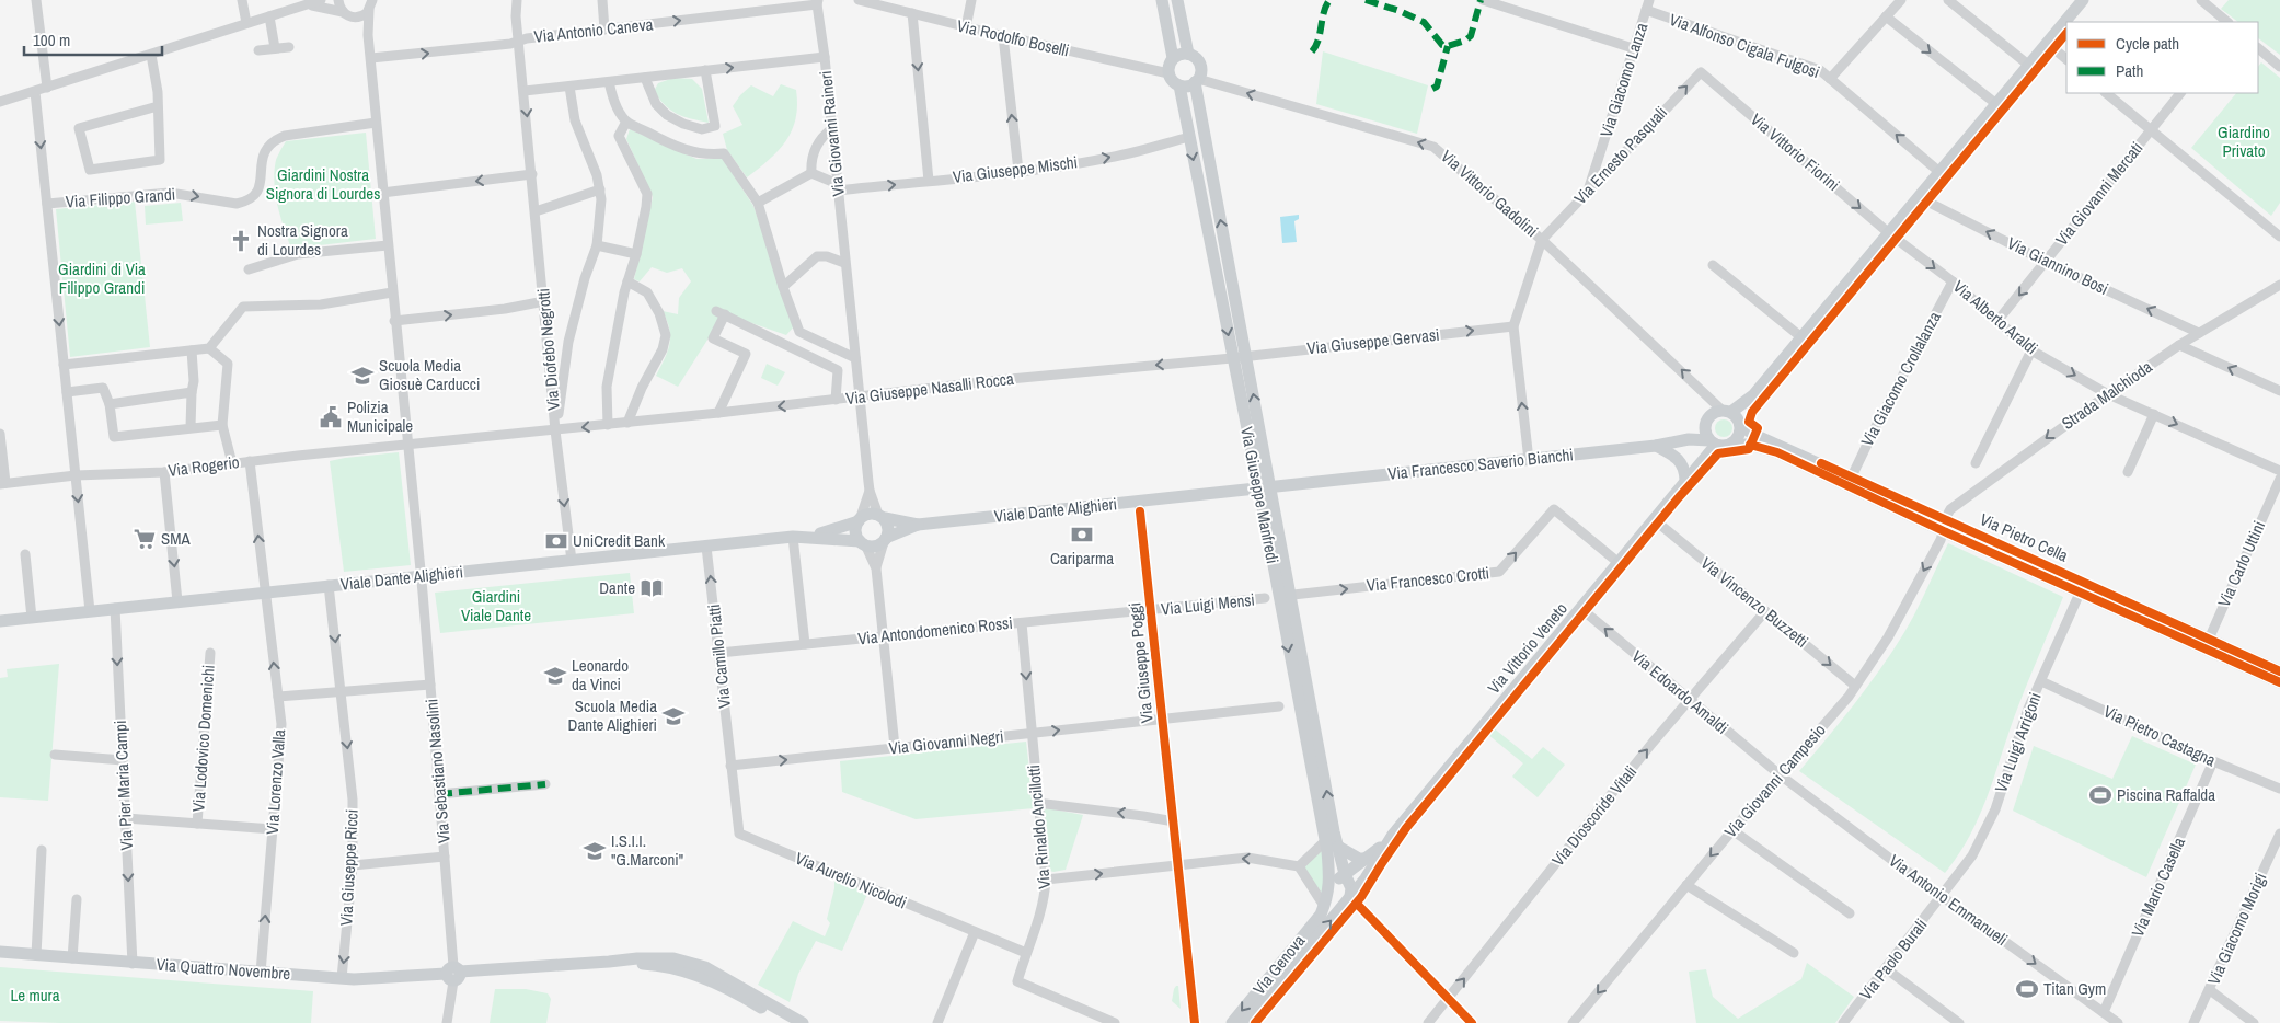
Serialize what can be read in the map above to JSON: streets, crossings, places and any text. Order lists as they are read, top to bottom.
{
  "streets": {
    "main road": [
      "Via Francesco Saverio Bianchi",
      "Via Giuseppe Manfredi",
      "Viale Dante Alighieri",
      "Via Pietro Cella",
      "Via Vittorio Veneto",
      "Via Genova",
      "Via Quattro Novembre"
    ],
    "street": [
      "Via Antonio Caneva",
      "Via Rodolfo Boselli",
      "Via Alfonso Cigala Fulgosi",
      "Via Giacomo Lanza",
      "Via Giovanni Raineri",
      "Via Vittorio Fiorini",
      "Via Ernesto Pasquali",
      "Via Giuseppe Mischi",
      "Via Vittorio Gadolini",
      "Via Giovanni Mercati",
      "Via Filippo Grandi",
      "Via Giannino Bosi",
      "Via Alberto Araldi",
      "Via Giuseppe Gervasi",
      "Via Diofebo Negrotti",
      "Via Giacomo Crollalanza",
      "Via Giuseppe Nasalli Rocca",
      "Strada Malchioda",
      "Via Rogerio",
      "Via Carlo Uttini",
      "Via Francesco Crotti",
      "Via Vincenzo Buzzetti",
      "Via Luigi Mensi",
      "Via Antondomenico Rossi",
      "Via Camillo Piatti",
      "Via Giuseppe Poggi",
      "Via Edoardo Amaldi",
      "Via Pietro Castagna",
      "Via Lodovico Domenichi",
      "Via Giovanni Negri",
      "Via Luigi Arrigoni",
      "Via Sebastiano Nasolini",
      "Via Giovanni Campesio",
      "Via Lorenzo Valla",
      "Via Pier Maria Campi",
      "Via Dioscoride Vitali",
      "Via Rinaldo Ancillotti",
      "Via Giuseppe Ricci",
      "Via Aurelio Nicolodi",
      "Via Mario Casella",
      "Via Antonio Emmanueli",
      "Via Giacomo Morigi",
      "Via Paolo Burali"
    ]
  },
  "crossings": [
    ["Via Antonio Caneva", "Via Giovanni Raineri"],
    ["Via Antonio Caneva", "Via Diofebo Negrotti"],
    ["Via Antonio Caneva", "Via Sebastiano Nasolini"],
    ["Via Rodolfo Boselli", "Via Vittorio Gadolini"],
    ["Via Rodolfo Boselli", "Via Giuseppe Manfredi"],
    ["Via Alfonso Cigala Fulgosi", "Via Giacomo Lanza"],
    ["Via Giacomo Lanza", "Via Ernesto Pasquali"],
    ["Via Giovanni Raineri", "Via Giuseppe Mischi"],
    ["Via Giovanni Raineri", "Via Giuseppe Nasalli Rocca"],
    ["Via Vittorio Fiorini", "Via Ernesto Pasquali"],
    ["Via Vittorio Fiorini", "Via Alberto Araldi"],
    ["Via Ernesto Pasquali", "Via Vittorio Gadolini"],
    ["Via Giuseppe Mischi", "Via Giuseppe Manfredi"],
    ["Via Vittorio Gadolini", "Via Francesco Saverio Bianchi"],
    ["Via Vittorio Gadolini", "Via Giuseppe Manfredi"],
    ["Via Vittorio Gadolini", "Via Pietro Cella"],
    ["Via Vittorio Gadolini", "Via Vittorio Veneto"],
    ["Via Giovanni Mercati", "Via Giannino Bosi"],
    ["Via Giovanni Mercati", "Via Alberto Araldi"],
    ["Via Filippo Grandi", "Via Rogerio"],
    ["Via Filippo Grandi", "Viale Dante Alighieri"],
    ["Via Filippo Grandi", "Via Sebastiano Nasolini"],
    ["Via Giannino Bosi", "Strada Malchioda"],
    ["Via Alberto Araldi", "Via Giacomo Crollalanza"],
    ["Via Alberto Araldi", "Strada Malchioda"],
    ["Via Giuseppe Gervasi", "Via Giuseppe Nasalli Rocca"],
    ["Via Giuseppe Gervasi", "Via Giuseppe Manfredi"],
    ["Via Diofebo Negrotti", "Via Giuseppe Nasalli Rocca"],
    ["Via Giacomo Crollalanza", "Via Pietro Cella"],
    ["Via Giuseppe Nasalli Rocca", "Via Rogerio"],
    ["Via Giuseppe Nasalli Rocca", "Via Giuseppe Manfredi"],
    ["Via Giuseppe Nasalli Rocca", "Via Sebastiano Nasolini"],
    ["Strada Malchioda", "Via Pietro Cella"],
    ["Strada Malchioda", "Via Giovanni Campesio"],
    ["Via Francesco Saverio Bianchi", "Via Giuseppe Manfredi"],
    ["Via Francesco Saverio Bianchi", "Viale Dante Alighieri"],
    ["Via Francesco Saverio Bianchi", "Via Pietro Cella"],
    ["Via Francesco Saverio Bianchi", "Via Vittorio Veneto"],
    ["Via Rogerio", "Via Sebastiano Nasolini"],
    ["Via Rogerio", "Via Lorenzo Valla"],
    ["Via Giuseppe Manfredi", "Viale Dante Alighieri"],
    ["Via Giuseppe Manfredi", "Via Francesco Crotti"],
    ["Via Giuseppe Manfredi", "Via Genova"],
    ["Viale Dante Alighieri", "Via Camillo Piatti"],
    ["Viale Dante Alighieri", "Via Giuseppe Poggi"],
    ["Viale Dante Alighieri", "Via Sebastiano Nasolini"],
    ["Viale Dante Alighieri", "Via Lorenzo Valla"],
    ["Viale Dante Alighieri", "Via Pier Maria Campi"],
    ["Viale Dante Alighieri", "Via Giuseppe Ricci"],
    ["Via Pietro Cella", "Via Carlo Uttini"],
    ["Via Pietro Cella", "Via Vittorio Veneto"],
    ["Via Pietro Cella", "Via Luigi Arrigoni"],
    ["Via Pietro Cella", "Via Giovanni Campesio"],
    ["Via Francesco Crotti", "Via Vittorio Veneto"],
    ["Via Vincenzo Buzzetti", "Via Vittorio Veneto"],
    ["Via Vincenzo Buzzetti", "Via Giovanni Campesio"],
    ["Via Vincenzo Buzzetti", "Via Dioscoride Vitali"],
    ["Via Luigi Mensi", "Via Antondomenico Rossi"],
    ["Via Luigi Mensi", "Via Giuseppe Poggi"],
    ["Via Antondomenico Rossi", "Via Camillo Piatti"],
    ["Via Antondomenico Rossi", "Via Giuseppe Poggi"],
    ["Via Antondomenico Rossi", "Via Rinaldo Ancillotti"],
    ["Via Vittorio Veneto", "Via Edoardo Amaldi"],
    ["Via Vittorio Veneto", "Via Genova"],
    ["Via Camillo Piatti", "Via Giovanni Negri"],
    ["Via Camillo Piatti", "Via Aurelio Nicolodi"],
    ["Via Giuseppe Poggi", "Via Giovanni Negri"],
    ["Via Edoardo Amaldi", "Via Giovanni Campesio"],
    ["Via Edoardo Amaldi", "Via Dioscoride Vitali"],
    ["Via Edoardo Amaldi", "Via Antonio Emmanueli"],
    ["Via Pietro Castagna", "Via Luigi Arrigoni"],
    ["Via Pietro Castagna", "Via Mario Casella"],
    ["Via Giovanni Negri", "Via Rinaldo Ancillotti"],
    ["Via Giovanni Negri", "Via Aurelio Nicolodi"],
    ["Via Luigi Arrigoni", "Via Antonio Emmanueli"],
    ["Via Luigi Arrigoni", "Via Paolo Burali"],
    ["Via Sebastiano Nasolini", "Via Quattro Novembre"],
    ["Via Giovanni Campesio", "Via Antonio Emmanueli"],
    ["Via Lorenzo Valla", "Via Quattro Novembre"],
    ["Via Pier Maria Campi", "Via Quattro Novembre"],
    ["Via Rinaldo Ancillotti", "Via Aurelio Nicolodi"],
    ["Via Giuseppe Ricci", "Via Quattro Novembre"],
    ["Via Mario Casella", "Via Antonio Emmanueli"],
    ["Via Antonio Emmanueli", "Via Paolo Burali"]
  ],
  "one_way": [
    "Via Vittorio Fiorini",
    "Via Ernesto Pasquali",
    "Via Giuseppe Mischi",
    "Via Vittorio Gadolini",
    "Via Giannino Bosi",
    "Via Giuseppe Gervasi",
    "Via Giuseppe Nasalli Rocca",
    "Via Francesco Crotti",
    "Via Vincenzo Buzzetti",
    "Via Camillo Piatti",
    "Via Edoardo Amaldi",
    "Via Giovanni Negri",
    "Via Giovanni Campesio",
    "Via Lorenzo Valla",
    "Via Pier Maria Campi",
    "Via Dioscoride Vitali",
    "Via Giuseppe Ricci",
    "Via Antonio Emmanueli"
  ],
  "parks": [
    "Giardino Privato",
    "Giardini Nostra Signora di Lourdes",
    "Giardini di Via Filippo Grandi",
    "Giardini Viale Dante",
    "Le mura"
  ],
  "places": {
    "church": ["Nostra Signora di Lourdes"],
    "school or university": [
      "Scuola Media Giosuè Carducci",
      "Leonardo da Vinci",
      "Scuola Media Dante Alighieri",
      "I.S.I.I. \"G.Marconi\""
    ],
    "public building": ["Polizia Municipale"],
    "bank": ["Cariparma", "UniCredit Bank"],
    "supermarket": ["SMA"],
    "library": ["Dante"],
    "sports": ["Piscina Raffalda", "Titan Gym"]
  },
  "legend": ["Cycle path", "Path"],
  "scale_bar": "100 m"
}
